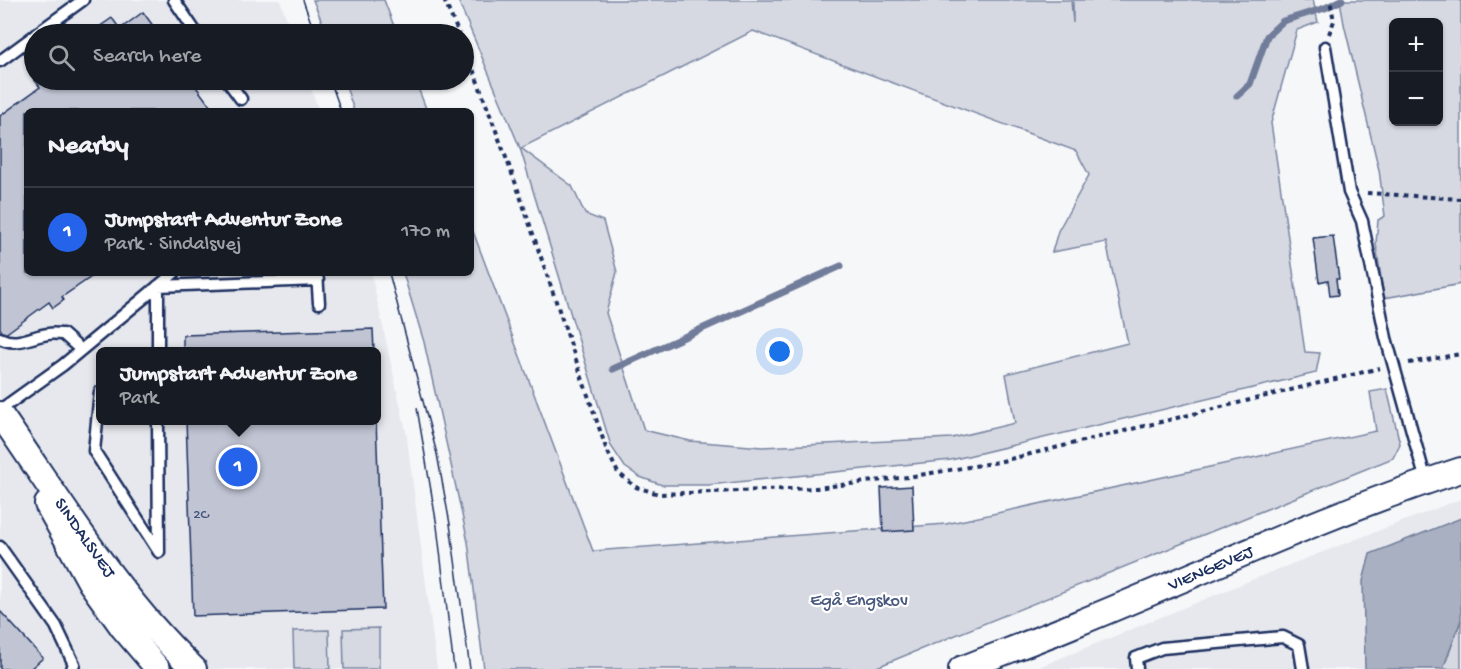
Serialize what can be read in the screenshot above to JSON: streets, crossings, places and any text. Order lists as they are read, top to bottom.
{
  "streets": {
    "street": ["SINDALSVEJ", "VIENGEVEJ"]
  },
  "parks": ["Egå Engskov"],
  "house_numbers": ["2C"],
  "page": {
    "map_buttons": ["+", "−"],
    "search": "Search here",
    "heading": "Nearby",
    "list": [
      {
        "mark": "1",
        "name": "Jumpstart Adventur Zone",
        "note": "Park · Sindalsvej",
        "value": "170 m"
      }
    ],
    "popup": ["Jumpstart Adventur Zone", "Park"],
    "pins": "1"
  }
}
